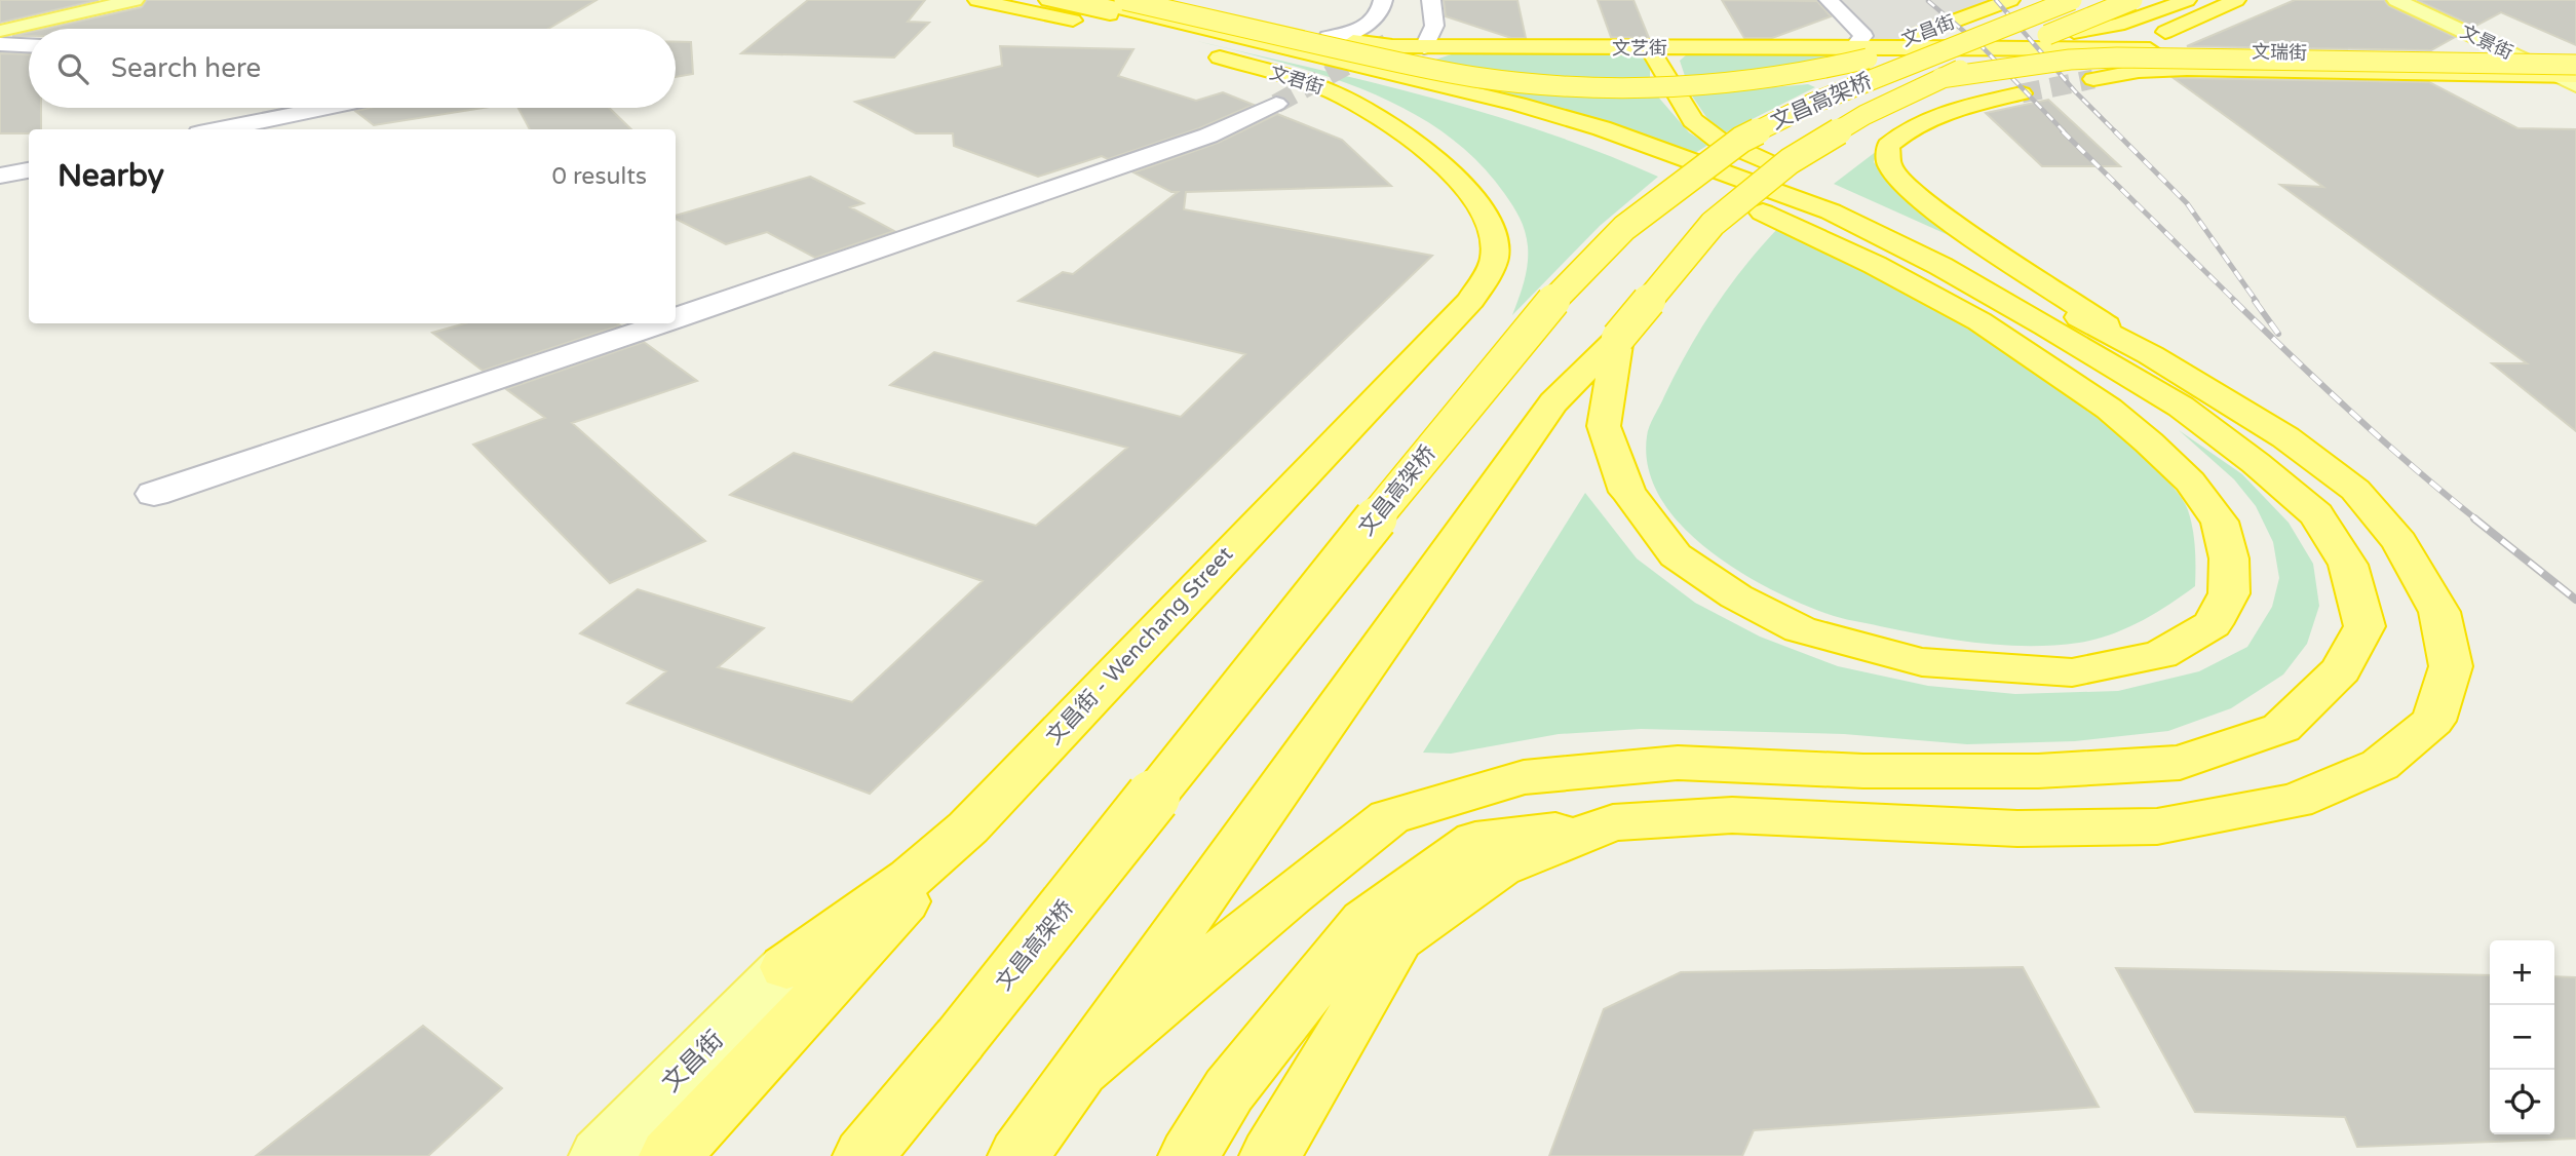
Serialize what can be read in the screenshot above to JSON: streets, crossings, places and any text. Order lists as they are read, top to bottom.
{
  "streets": {
    "highway": [
      "文昌街",
      "文艺街",
      "文瑞街",
      "文君街",
      "文昌高架桥",
      "文昌街 - Wenchang Street"
    ],
    "main road": ["文景街"]
  },
  "crossings": [
    ["文昌街", "文艺街"],
    ["文昌街", "文昌街 - Wenchang Street"],
    ["文景街", "文瑞街"],
    ["文艺街", "文瑞街"],
    ["文艺街", "文昌高架桥"],
    ["文瑞街", "文昌高架桥"],
    ["文君街", "文昌街 - Wenchang Street"]
  ],
  "page": {
    "search": "Search here",
    "heading": ["Nearby", "0 results"],
    "map_buttons": ["+", "−"]
  }
}
